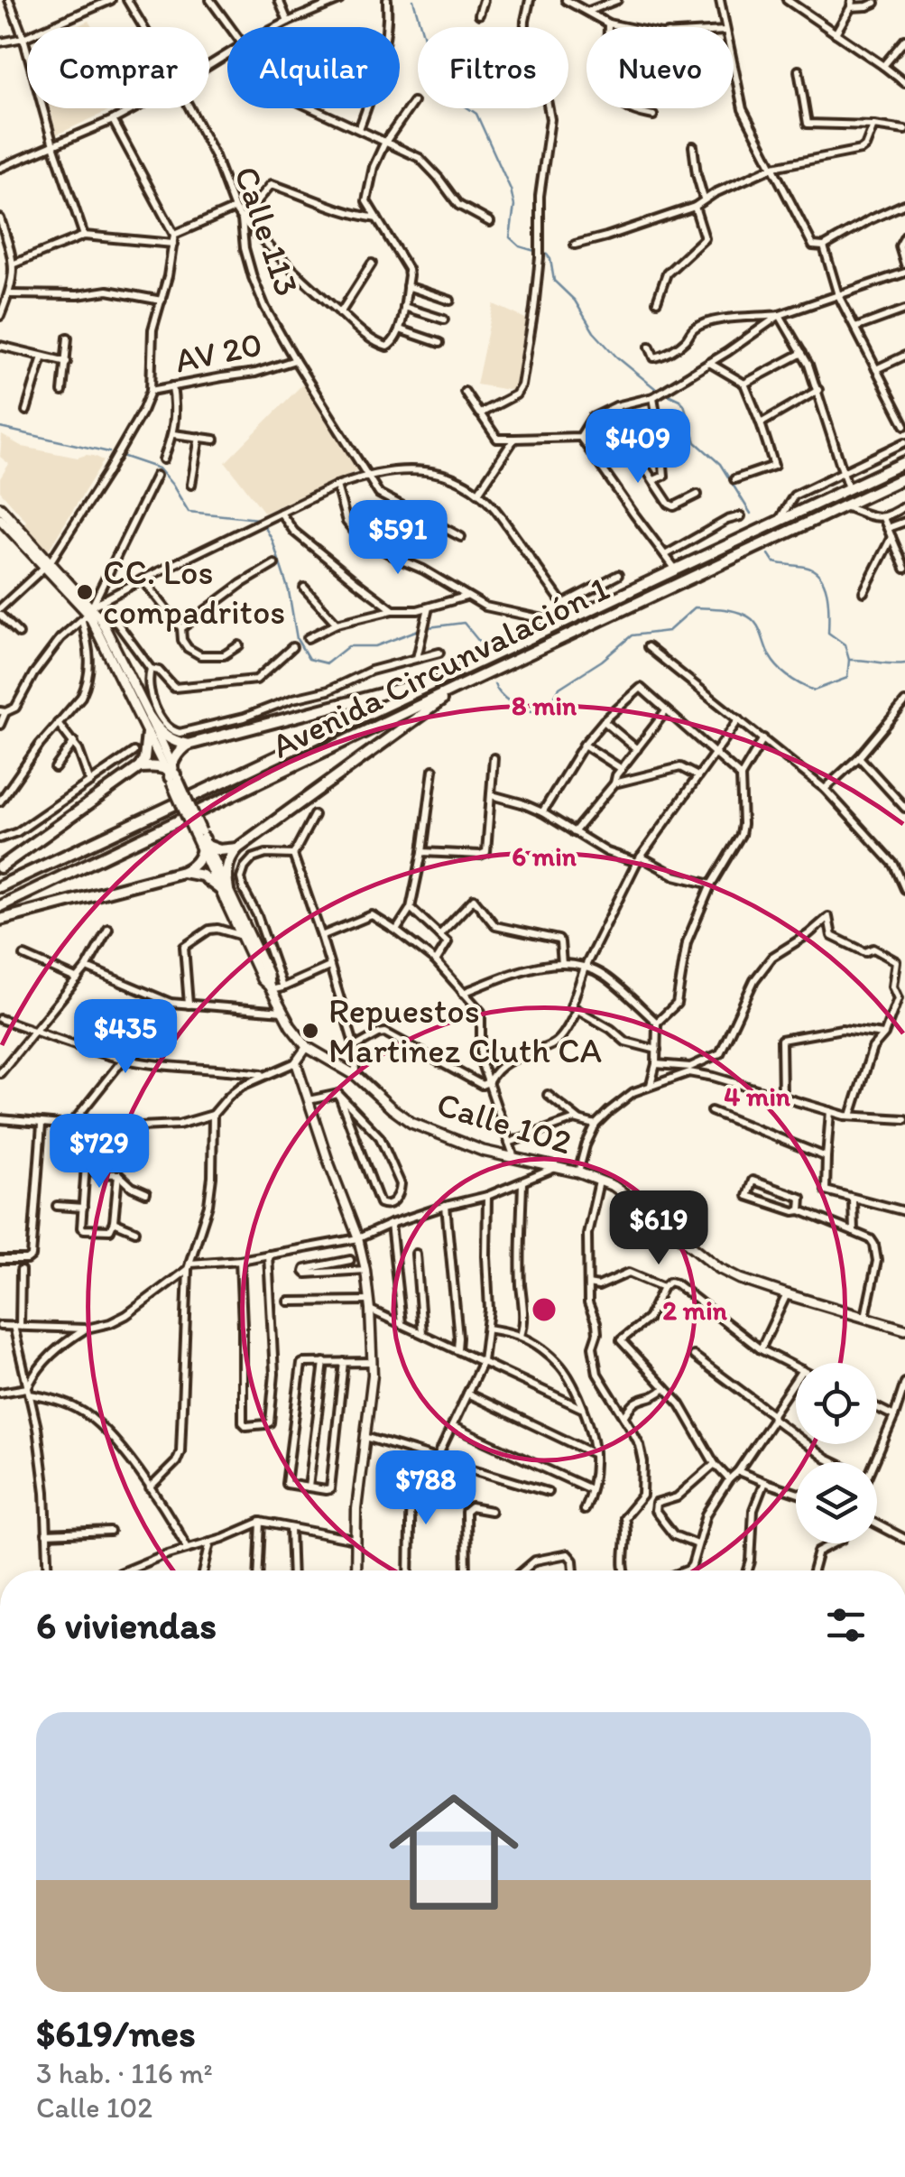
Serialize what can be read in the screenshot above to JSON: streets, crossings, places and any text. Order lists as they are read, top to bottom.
{
  "streets": {
    "main road": ["Avenida Circunvalación 1", "Calle 102"],
    "street": ["Calle 113", "AV 20"]
  },
  "crossings": [
    ["Calle 113", "AV 20"]
  ],
  "places": ["CC. Los compadritos", "Repuestos Martinez Cluth CA"],
  "page": {
    "chip": [
      "Comprar",
      "Alquilar",
      "Filtros",
      "Nuevo"
    ],
    "price": [
      "$409",
      "$591",
      "$435",
      "$729",
      "$619",
      "$788"
    ],
    "heading": "6 viviendas",
    "list": [
      {
        "name": "$619/mes",
        "note": "3 hab. · 116 m² · Calle 102"
      }
    ]
  },
  "rings": [
    "8 min",
    "6 min",
    "4 min",
    "2 min"
  ]
}
